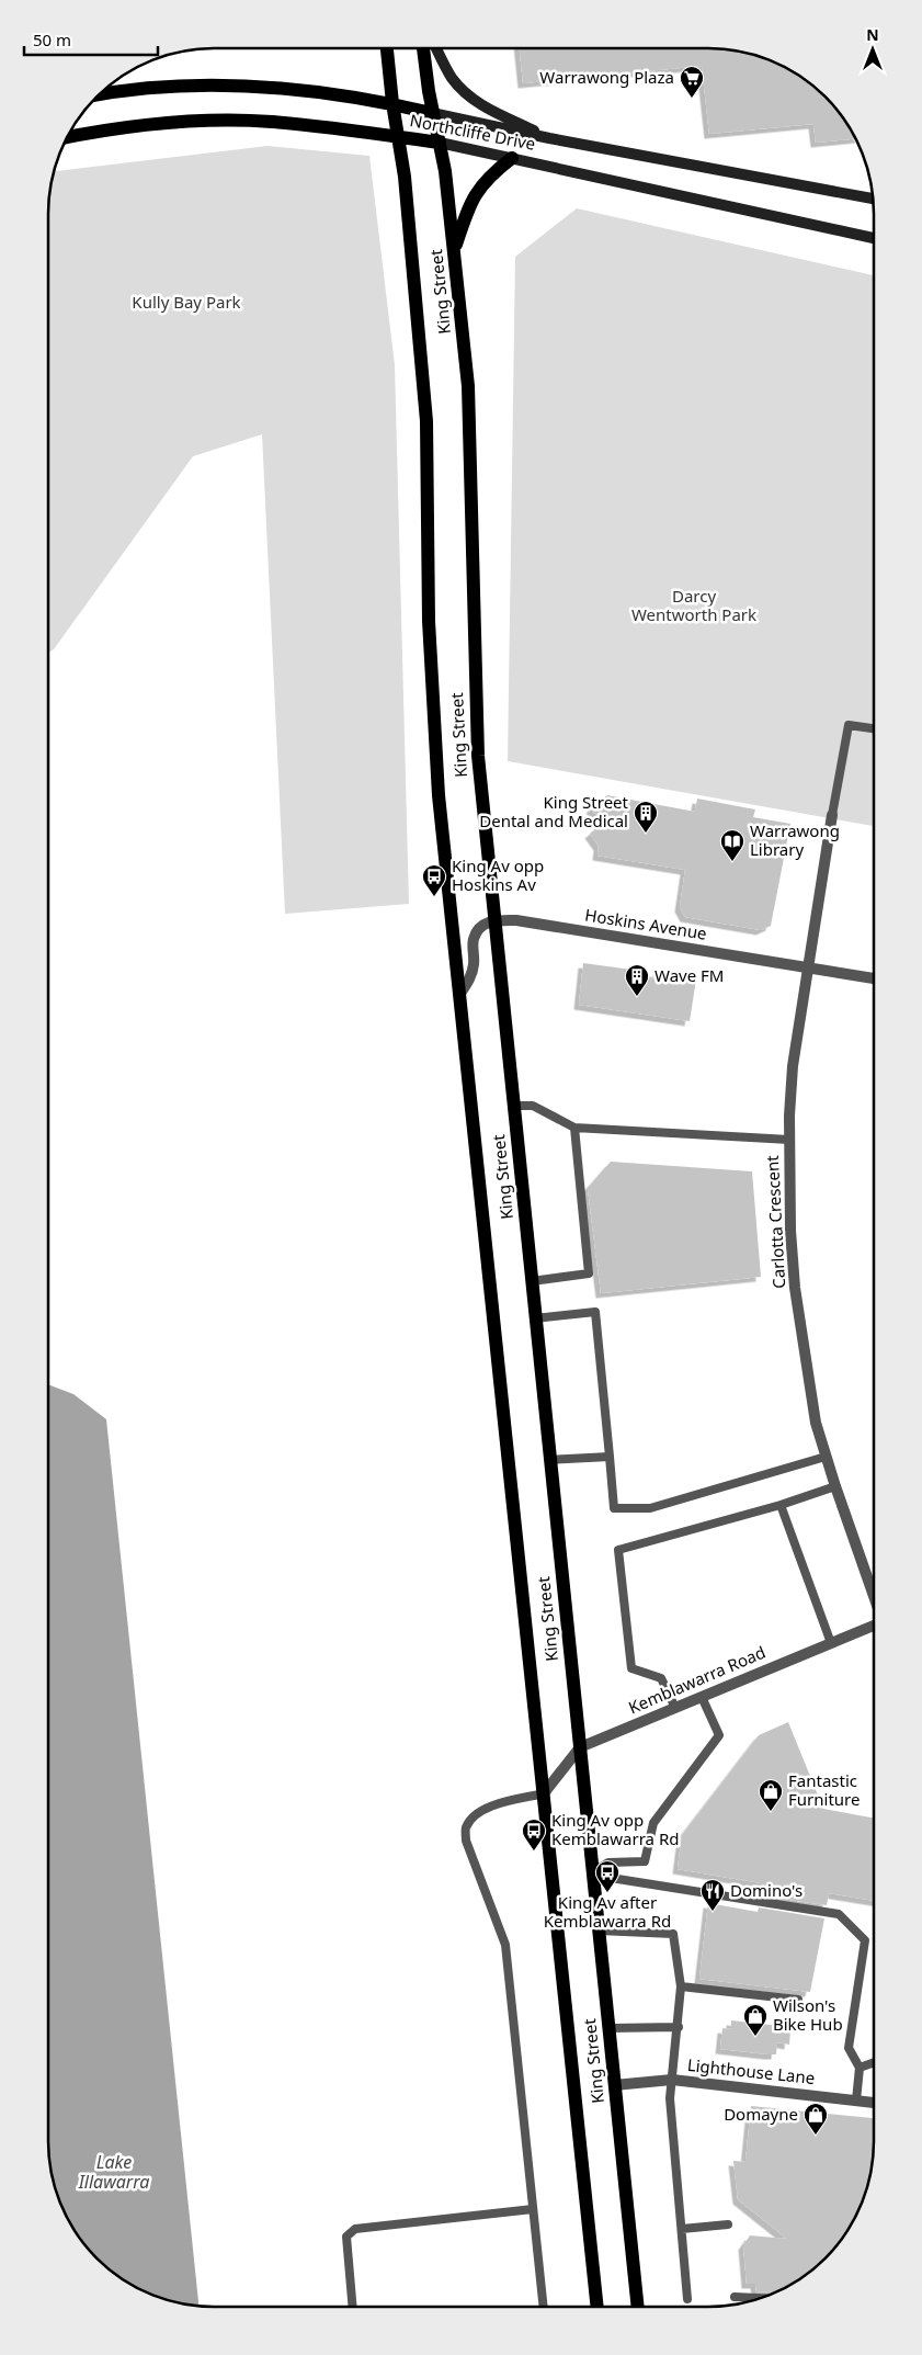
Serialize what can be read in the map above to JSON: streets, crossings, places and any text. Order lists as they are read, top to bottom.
{
  "streets": {
    "main road": ["Northcliffe Drive", "King Street"],
    "street": [
      "Hoskins Avenue",
      "Carlotta Crescent",
      "Kemblawarra Road",
      "Lighthouse Lane"
    ]
  },
  "crossings": [
    ["Northcliffe Drive", "King Street"],
    ["King Street", "Hoskins Avenue"],
    ["King Street", "Kemblawarra Road"],
    ["King Street", "Lighthouse Lane"],
    ["Hoskins Avenue", "Carlotta Crescent"]
  ],
  "water": ["Lake Illawarra"],
  "parks": ["Kully Bay Park", "Darcy Wentworth Park"],
  "places": {
    "supermarket": ["Warrawong Plaza"],
    "building": ["King Street Dental and Medical", "Wave FM"],
    "library": ["Warrawong Library"],
    "bus stop": ["King Av opp Hoskins Av", "King Av opp Kemblawarra Rd", "King Av after Kemblawarra Rd"],
    "shop": ["Fantastic Furniture", "Wilson's Bike Hub", "Domayne"],
    "restaurant": ["Domino's"]
  },
  "scale_bar": "50 m",
  "north": "top"
}
